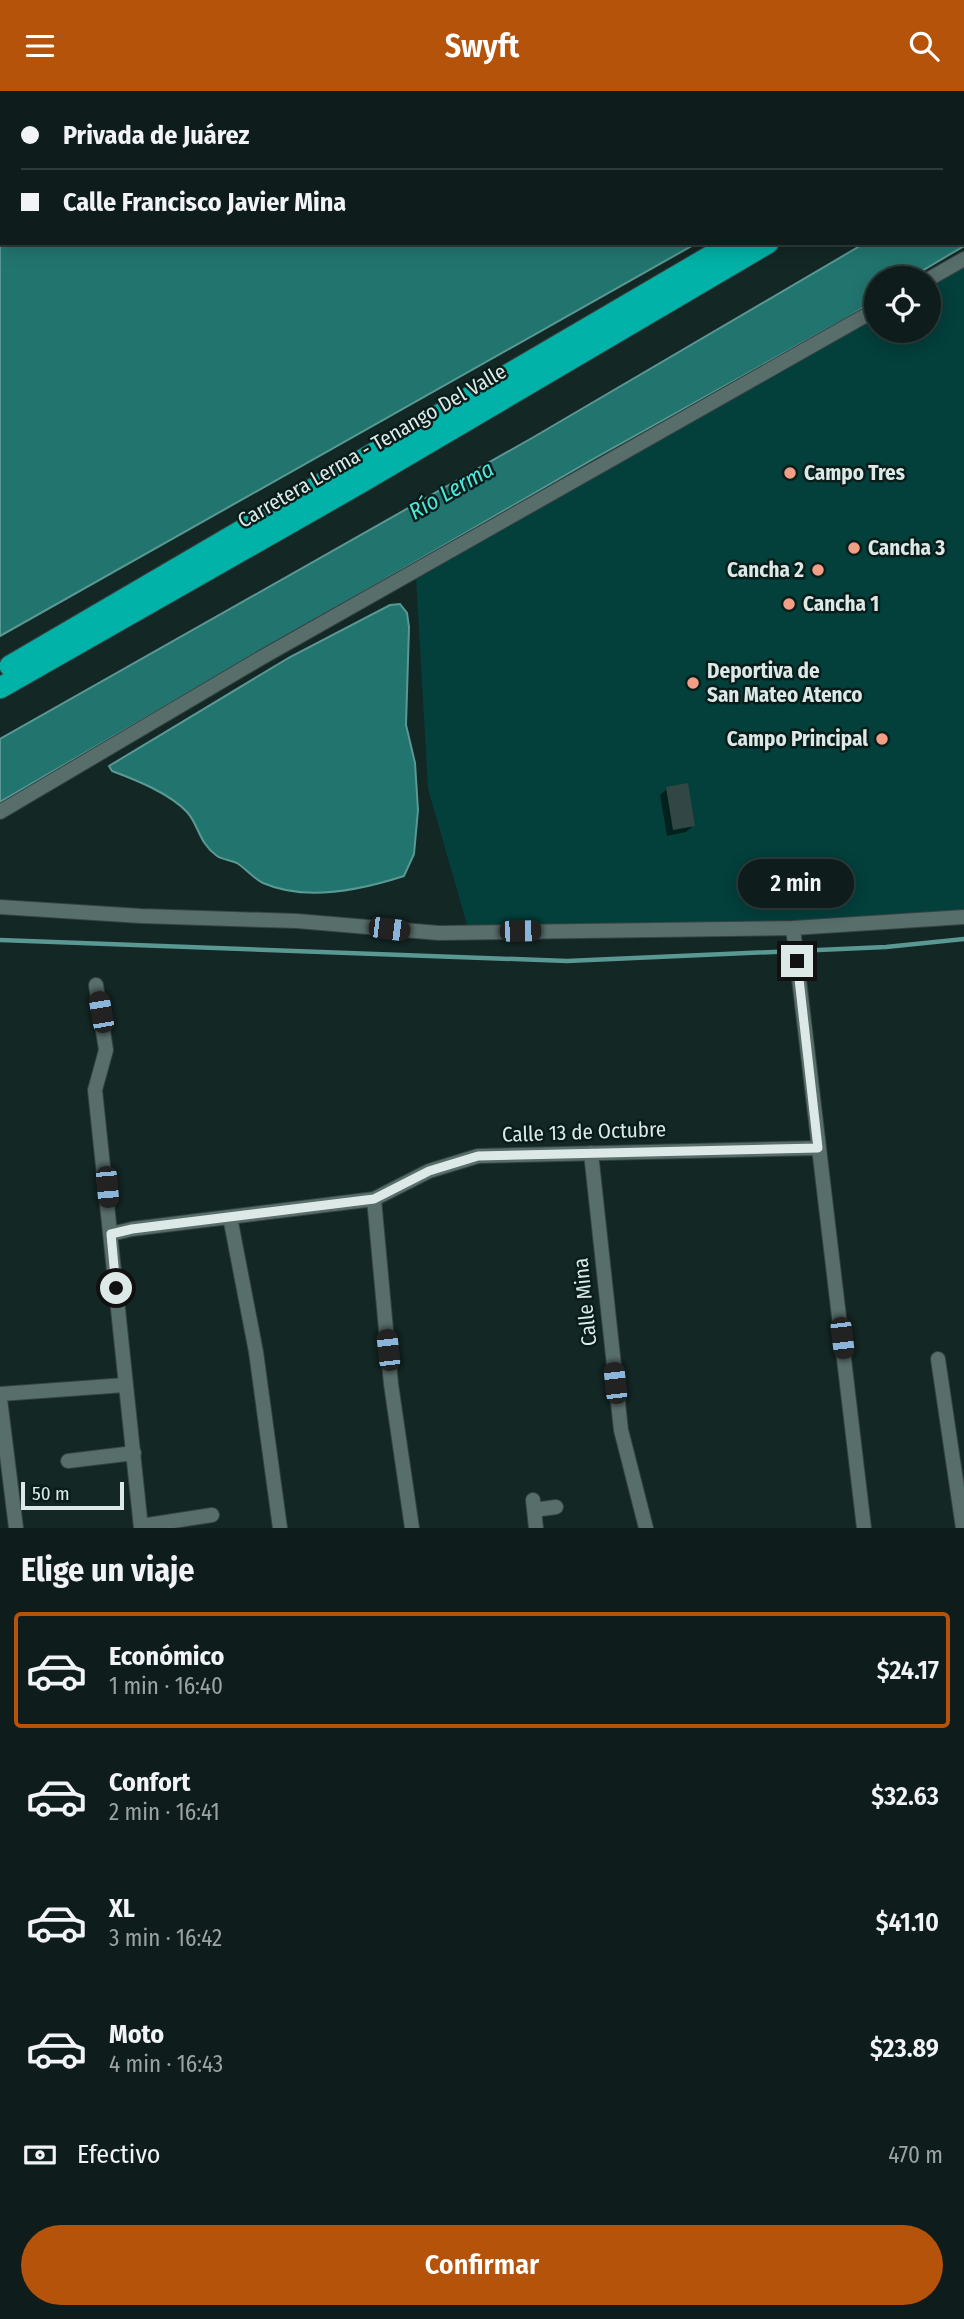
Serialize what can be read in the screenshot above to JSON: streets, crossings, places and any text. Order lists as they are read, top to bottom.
{
  "streets": {
    "highway": ["Carretera Lerma - Tenango Del Valle"],
    "street": ["Calle 13 de Octubre", "Calle Mina"]
  },
  "crossings": [
    ["Calle 13 de Octubre", "Calle Mina"]
  ],
  "water": ["Río Lerma"],
  "places": [
    "Campo Tres",
    "Cancha 3",
    "Cancha 2",
    "Cancha 1",
    "Deportiva de San Mateo Atenco",
    "Campo Principal"
  ],
  "scale_bar": "50 m",
  "page": {
    "header": "Swyft",
    "banner": ["Privada de Juárez", "Calle Francisco Javier Mina"],
    "bubble": "2 min",
    "scale": "50 m",
    "heading": "Elige un viaje",
    "list": [
      {
        "name": "Económico",
        "note": "1 min · 16:40",
        "value": "$24.17"
      },
      {
        "name": "Confort",
        "note": "2 min · 16:41",
        "value": "$32.63"
      },
      {
        "name": "XL",
        "note": "3 min · 16:42",
        "value": "$41.10"
      },
      {
        "name": "Moto",
        "note": "4 min · 16:43",
        "value": "$23.89"
      }
    ],
    "pay": ["Efectivo", "470 m"],
    "buttons": "Confirmar"
  }
}
